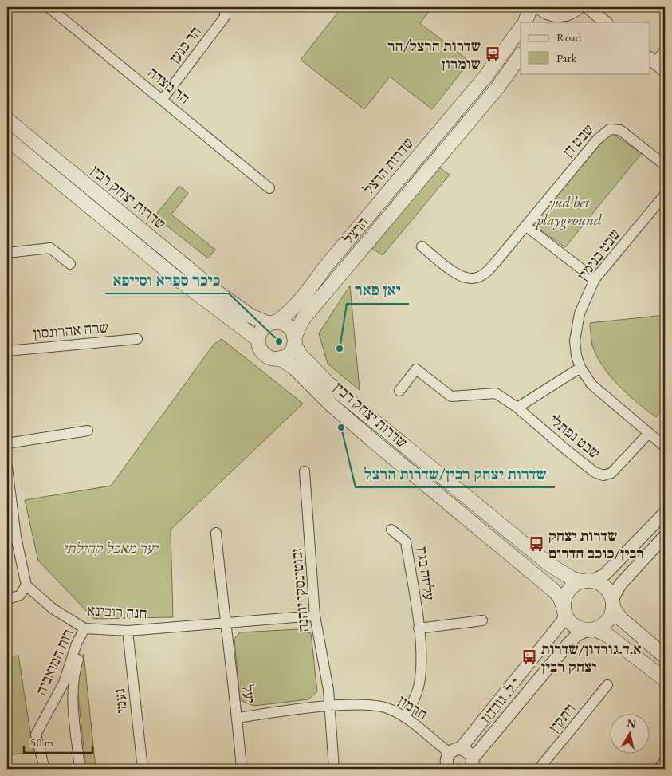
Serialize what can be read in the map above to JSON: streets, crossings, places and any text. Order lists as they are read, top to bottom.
{
  "streets": {
    "main road": ["שדרות הרצל", "שדרות יצחק רבין", "הרצל"],
    "street": [
      "הר כנען",
      "הר מצדה",
      "שבט דן",
      "שבט בנימין",
      "שרה אהרונסון",
      "שבט נפתלי",
      "עליזה בגין",
      "זבוטינסקי יוהנה",
      "חנה רובינא",
      "רות המואביה",
      "יעל",
      "י.ל. גורדון",
      "נעמי",
      "חרמון",
      "ויתקין"
    ]
  },
  "crossings": [
    ["הר כנען", "הר מצדה"],
    ["שדרות הרצל", "שדרות יצחק רבין"],
    ["שדרות הרצל", "הרצל"],
    ["שדרות יצחק רבין", "הרצל"],
    ["שדרות יצחק רבין", "י.ל. גורדון"],
    ["שבט בנימין", "שבט נפתלי"],
    ["עליזה בגין", "חרמון"],
    ["זבוטינסקי יוהנה", "חנה רובינא"],
    ["זבוטינסקי יוהנה", "חרמון"],
    ["חנה רובינא", "רות המואביה"],
    ["חנה רובינא", "יעל"],
    ["חנה רובינא", "נעמי"],
    ["יעל", "חרמון"],
    ["י.ל. גורדון", "חרמון"]
  ],
  "parks": ["yud bet playground", "יער מאכל קהילתי"],
  "places": {
    "bus stop": ["שדרות הרצל/הר שומרון", "שדרות יצחק רבין/כוכב הדרום", "א.ד.גורדון/שדרות יצחק רבין"],
    "other": ["כיכר ספרא וסייפא", "יאן פאר", "שדרות יצחק רבין/שדרות הרצל"]
  },
  "legend": ["Road", "Park"],
  "scale_bar": "50 m",
  "north": "top"
}
